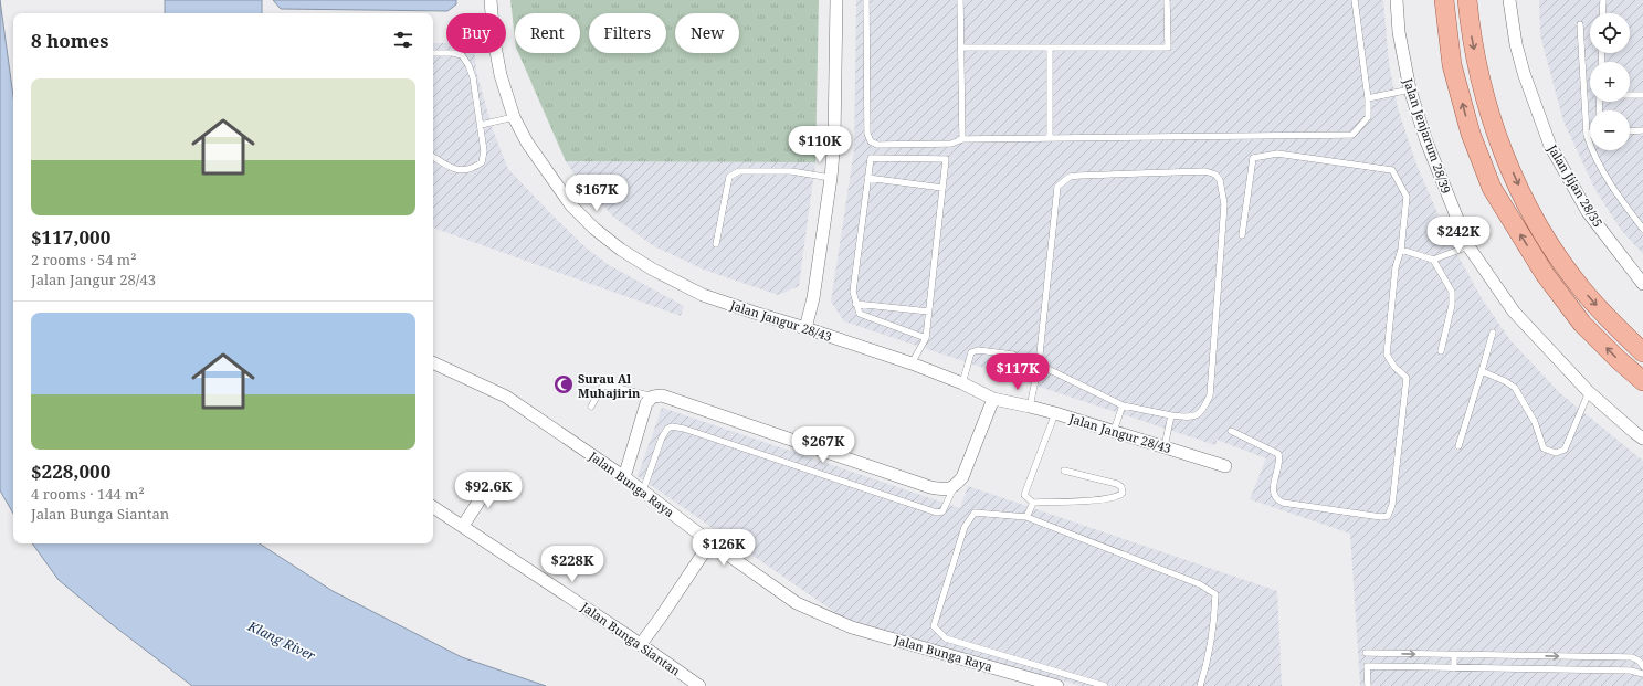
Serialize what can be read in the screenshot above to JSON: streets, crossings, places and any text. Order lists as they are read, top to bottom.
{
  "streets": {
    "street": [
      "Jalan Jenjarum 28/39",
      "Jalan Jijan 28/35",
      "Jalan Jangur 28/43",
      "Jalan Bunga Raya",
      "Jalan Bunga Siantan"
    ]
  },
  "water": ["Klang River"],
  "places": {
    "mosque": ["Surau Al Muhajirin"]
  },
  "page": {
    "map_buttons": ["+", "−"],
    "chip": [
      "Buy",
      "Rent",
      "Filters",
      "New"
    ],
    "heading": "8 homes",
    "list": [
      {
        "name": "$117,000",
        "note": "2 rooms · 54 m² · Jalan Jangur 28/43"
      },
      {
        "name": "$228,000",
        "note": "4 rooms · 144 m² · Jalan Bunga Siantan"
      }
    ],
    "price": [
      "$110K",
      "$167K",
      "$242K",
      "$117K",
      "$267K",
      "$92.6K",
      "$126K",
      "$228K"
    ]
  }
}
